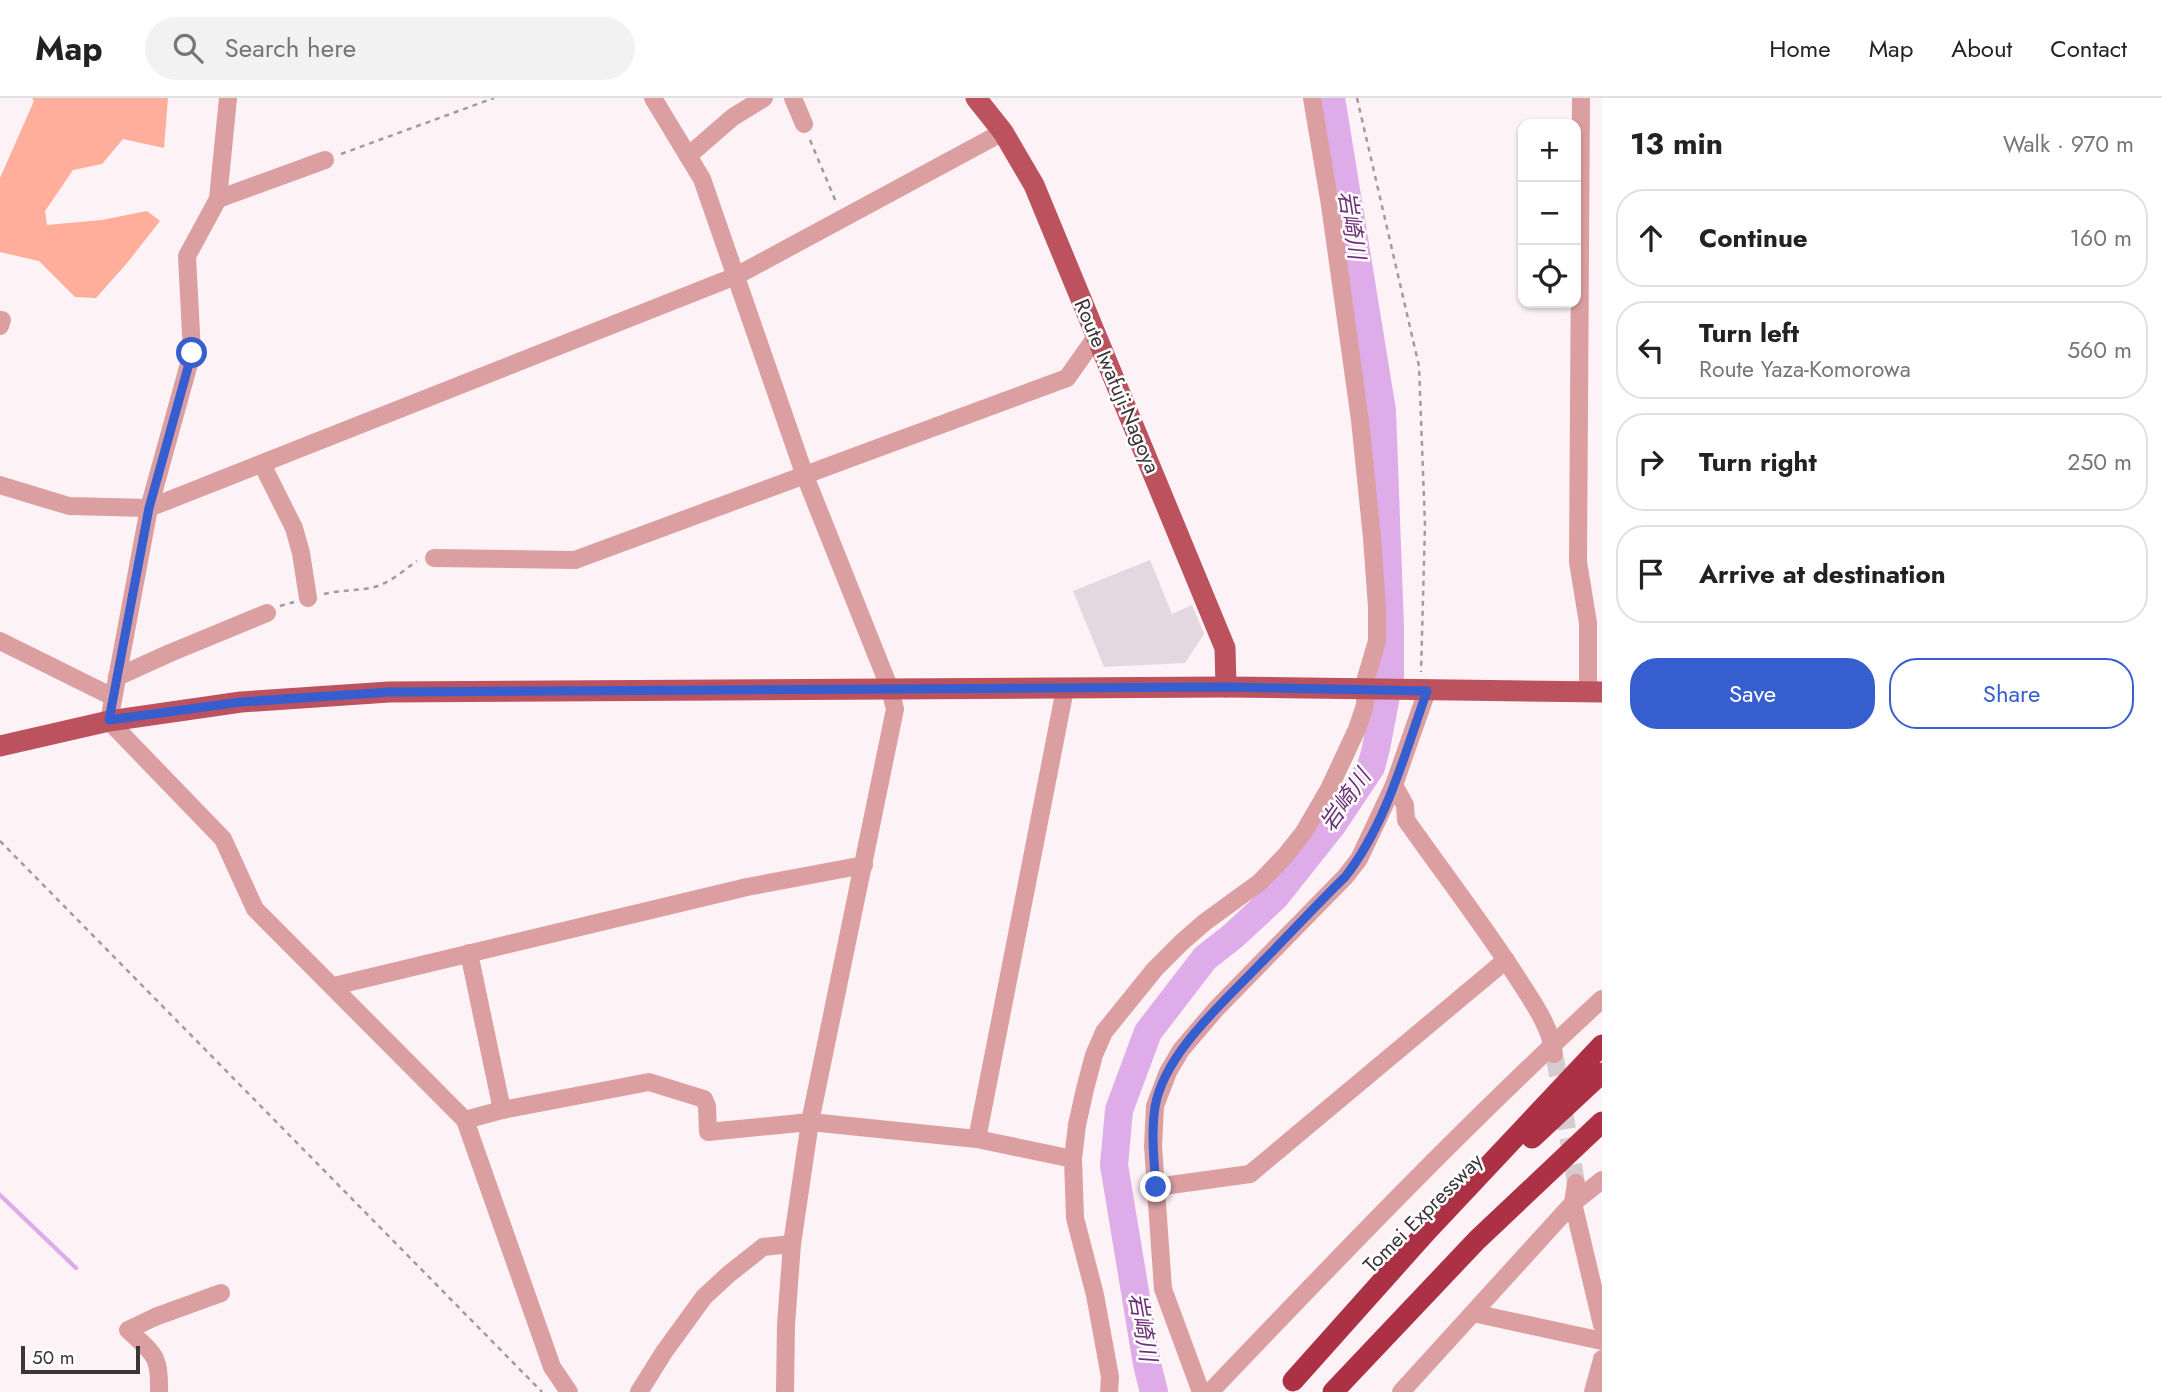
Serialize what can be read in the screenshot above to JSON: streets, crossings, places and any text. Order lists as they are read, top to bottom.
{
  "streets": {
    "highway": ["Tomei Expressway"],
    "main road": ["Route Iwafuji-Nagoya"]
  },
  "water": ["岩崎川"],
  "scale_bar": "50 m",
  "page": {
    "header": "Map",
    "search": "Search here",
    "nav": [
      "Home",
      "Map",
      "About",
      "Contact"
    ],
    "heading": ["13 min", "Walk · 970 m"],
    "map_buttons": ["+", "−"],
    "list": [
      ["Continue", "160 m"],
      ["Turn left", "Route Yaza-Komorowa", "560 m"],
      ["Turn right", "250 m"],
      "Arrive at destination"
    ],
    "buttons": ["Save", "Share"],
    "scale": "50 m"
  }
}
